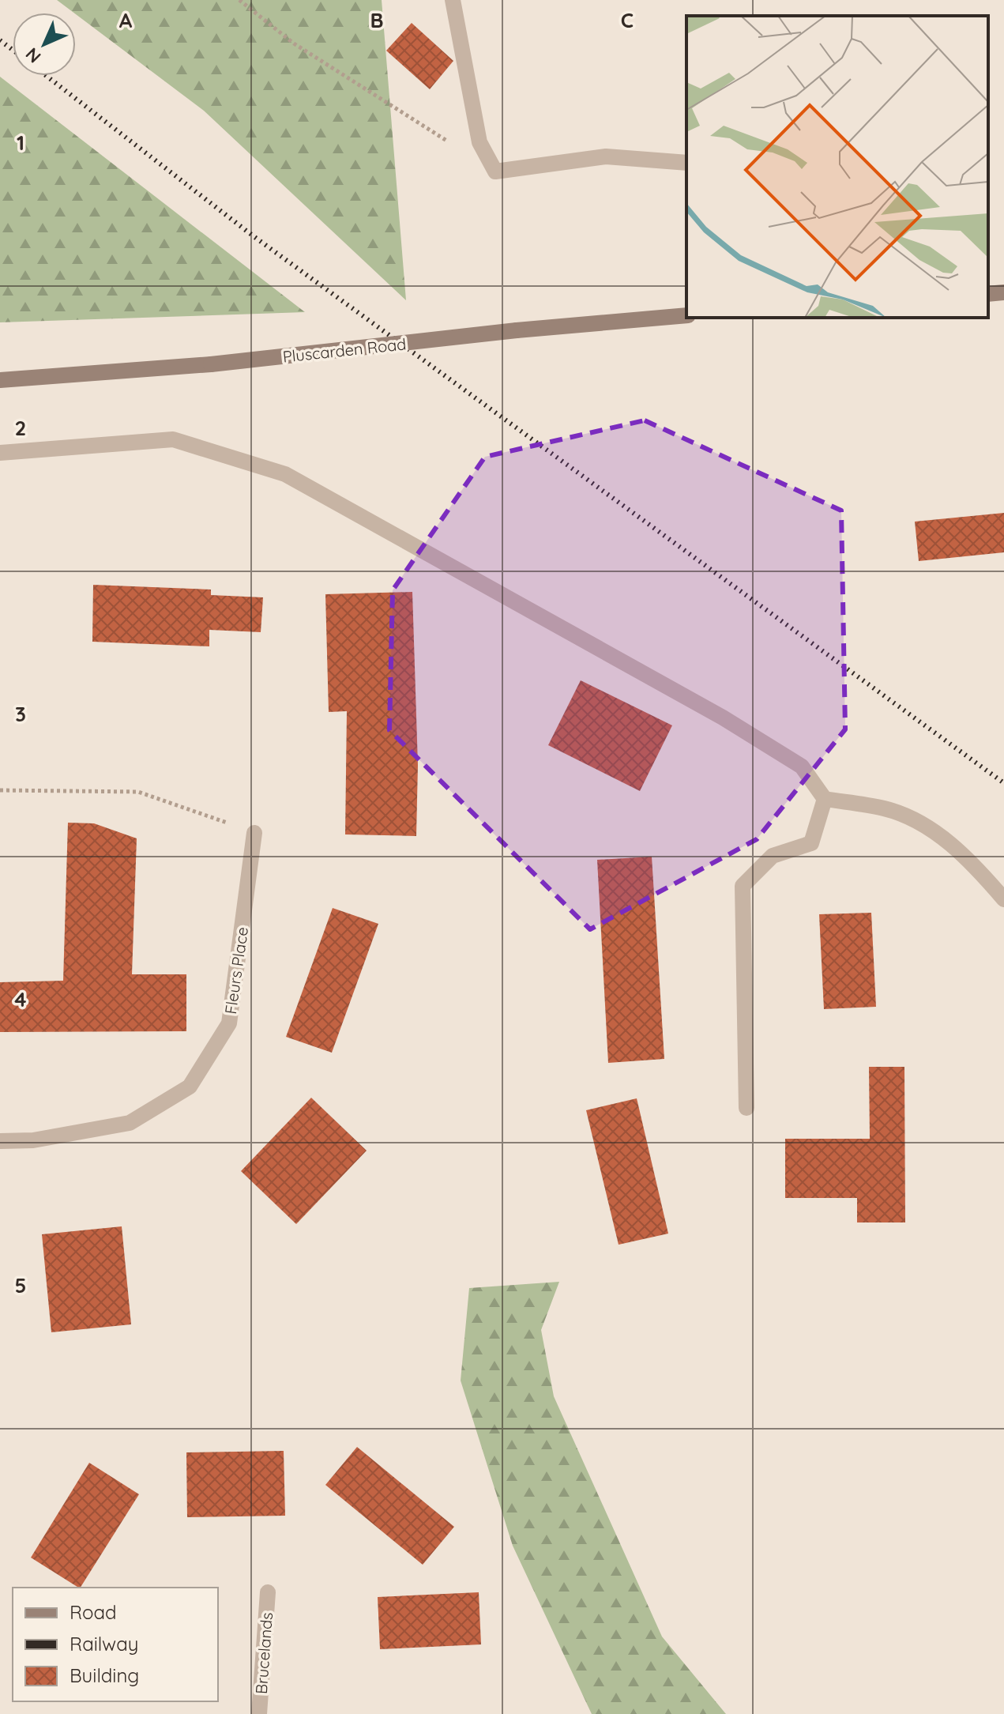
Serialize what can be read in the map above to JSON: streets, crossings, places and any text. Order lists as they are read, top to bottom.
{
  "streets": {
    "main road": ["Pluscarden Road"],
    "street": ["Fleurs Place", "Brucelands"]
  },
  "legend": ["Road", "Railway", "Building"],
  "north": "bottom left",
  "grid": {
    "columns": ["A", "B", "C"],
    "rows": [
      "1",
      "2",
      "3",
      "4",
      "5"
    ]
  }
}
